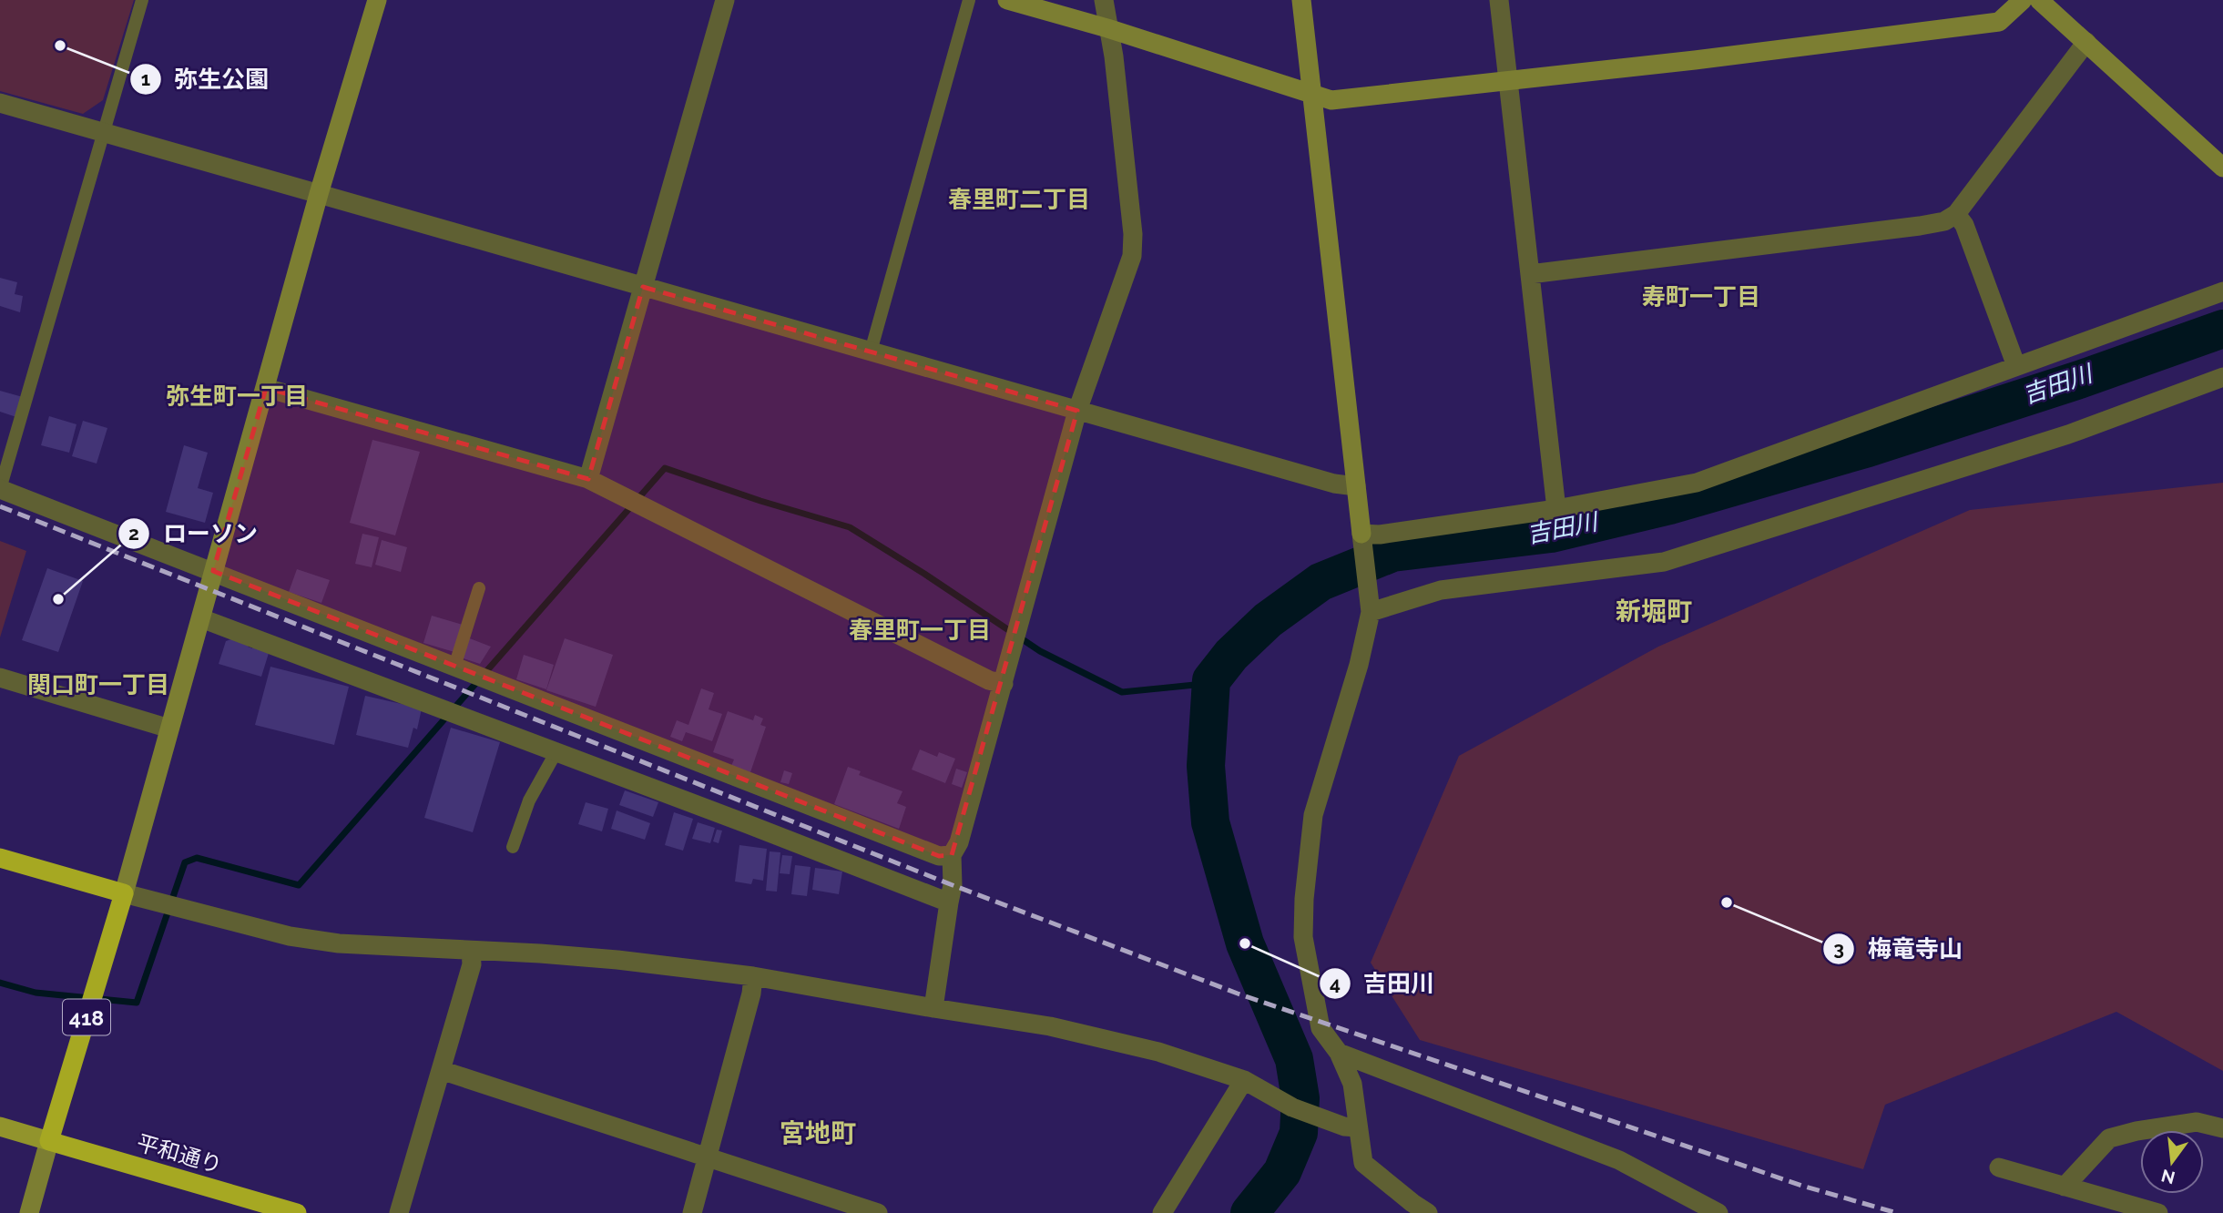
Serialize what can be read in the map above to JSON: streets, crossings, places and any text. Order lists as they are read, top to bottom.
{
  "streets": {
    "highway": ["418", "平和通り"]
  },
  "crossings": [
    ["418", "平和通り"]
  ],
  "districts": [
    "春里町二丁目",
    "寿町一丁目",
    "弥生町一丁目",
    "新堀町",
    "春里町一丁目",
    "関口町一丁目",
    "宮地町"
  ],
  "water": ["吉田川"],
  "places": [
    "弥生公園",
    "ローソン",
    "梅竜寺山",
    "吉田川"
  ],
  "north": "bottom"
}
